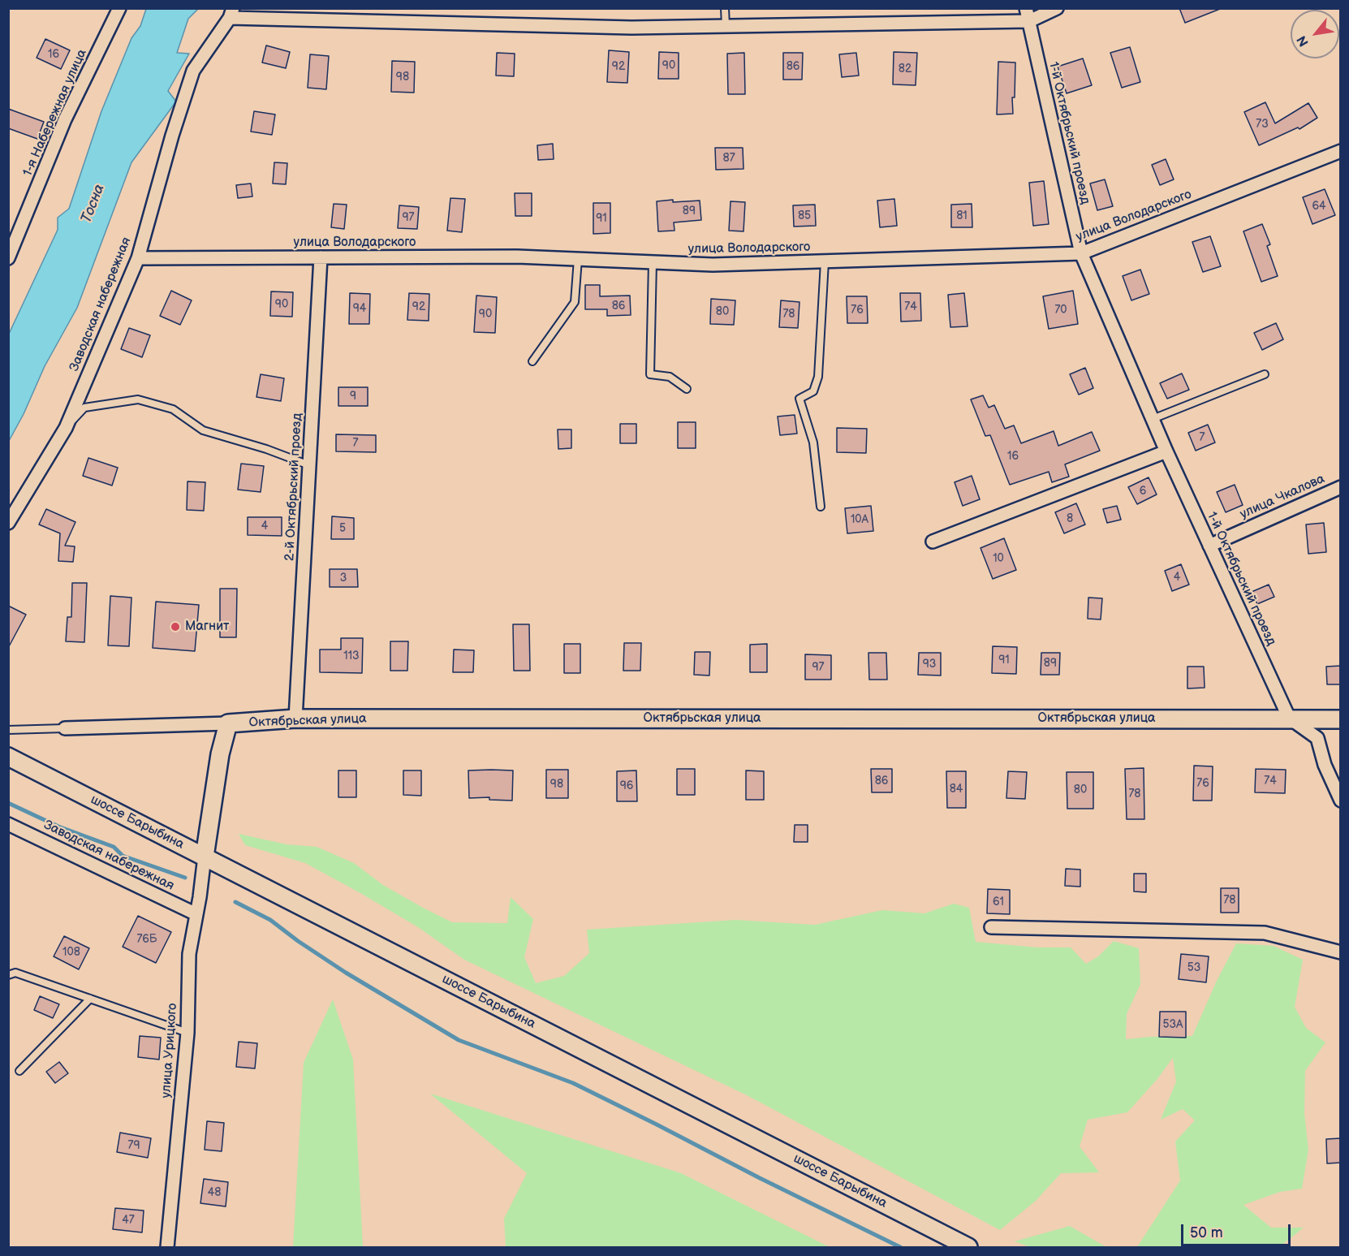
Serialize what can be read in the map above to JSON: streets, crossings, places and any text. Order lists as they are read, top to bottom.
{
  "streets": {
    "street": [
      "1-я Набережная улица",
      "1-й Октябрьский проезд",
      "улица Володарского",
      "Заводская набережная",
      "2-й Октябрьский проезд",
      "улица Чкалова",
      "Октябрьская улица",
      "шоссе Барыбина",
      "улица Урицкого"
    ]
  },
  "crossings": [
    ["1-й Октябрьский проезд", "улица Володарского"],
    ["1-й Октябрьский проезд", "улица Чкалова"],
    ["1-й Октябрьский проезд", "Октябрьская улица"],
    ["улица Володарского", "Заводская набережная"],
    ["улица Володарского", "2-й Октябрьский проезд"],
    ["Заводская набережная", "улица Урицкого"],
    ["2-й Октябрьский проезд", "Октябрьская улица"],
    ["шоссе Барыбина", "улица Урицкого"]
  ],
  "water": ["Тосна"],
  "places": ["Магнит"],
  "house_numbers": [
    "16",
    "90",
    "92",
    "86",
    "82",
    "98",
    "73",
    "87",
    "64",
    "89",
    "85",
    "81",
    "97",
    "91",
    "90",
    "86",
    "92",
    "74",
    "94",
    "76",
    "70",
    "80",
    "90",
    "78",
    "9",
    "7",
    "7",
    "16",
    "6",
    "8",
    "10А",
    "4",
    "5",
    "10",
    "4",
    "3",
    "113",
    "91",
    "89",
    "93",
    "97",
    "86",
    "74",
    "76",
    "98",
    "96",
    "84",
    "80",
    "78",
    "78",
    "61",
    "76Б",
    "108",
    "53",
    "53А",
    "79",
    "48",
    "47"
  ],
  "scale_bar": "50 m",
  "north": "bottom left"
}
